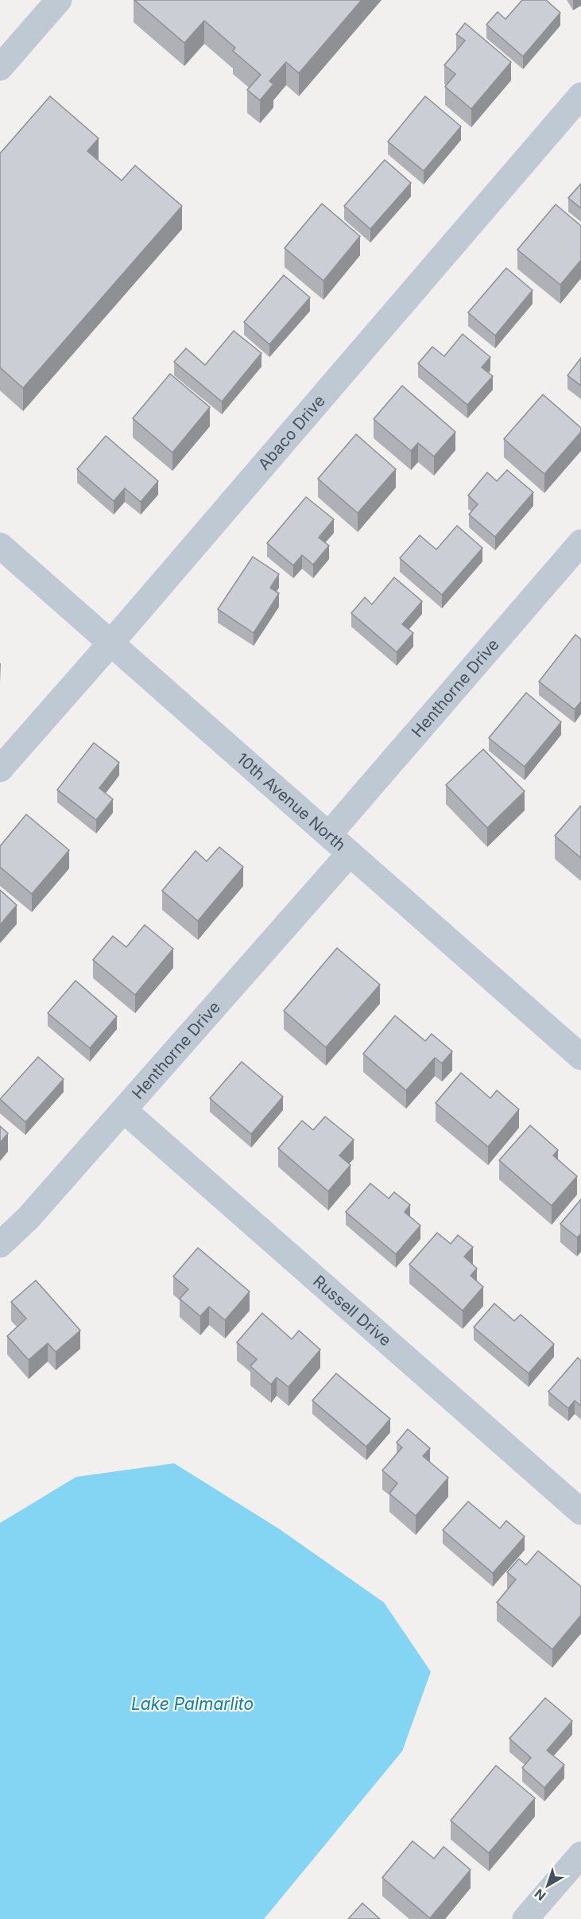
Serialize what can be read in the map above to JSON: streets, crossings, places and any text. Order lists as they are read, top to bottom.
{
  "streets": {
    "street": [
      "Abaco Drive",
      "Henthorne Drive",
      "10th Avenue North",
      "Russell Drive"
    ]
  },
  "crossings": [
    ["Abaco Drive", "10th Avenue North"],
    ["Henthorne Drive", "10th Avenue North"],
    ["Henthorne Drive", "Russell Drive"]
  ],
  "water": ["Lake Palmarlito"],
  "north": "bottom left"
}
